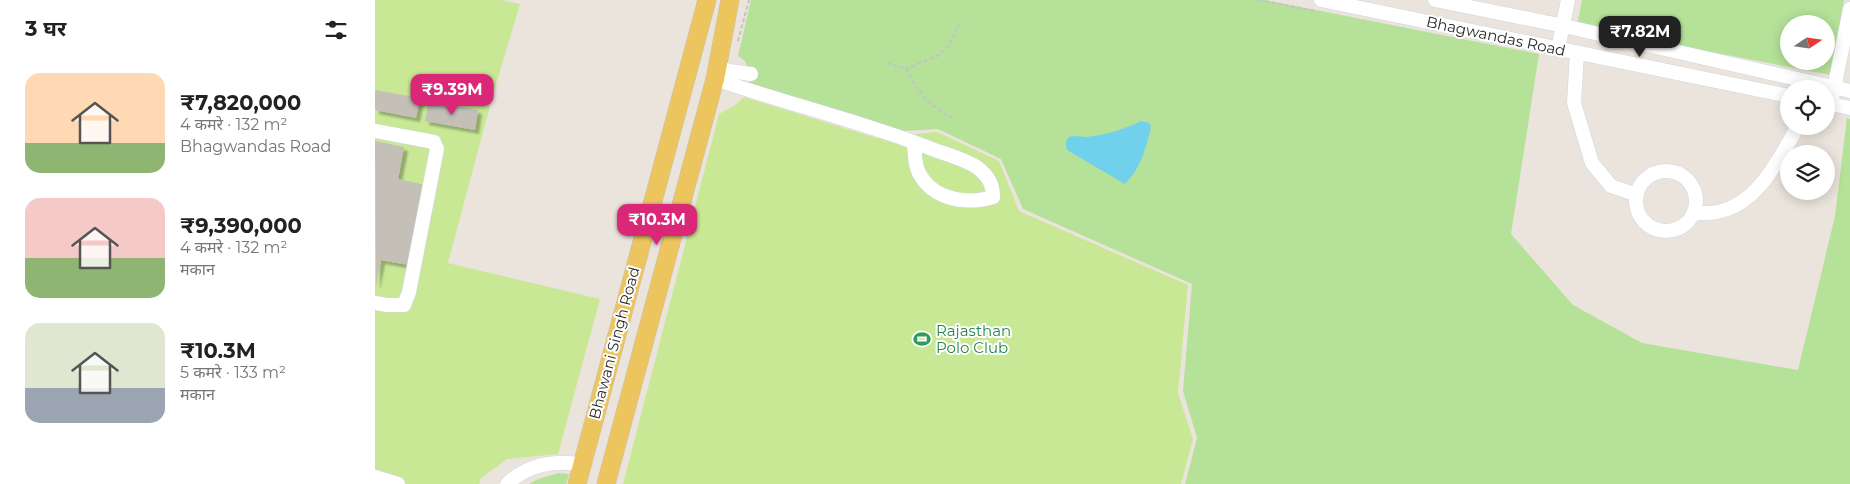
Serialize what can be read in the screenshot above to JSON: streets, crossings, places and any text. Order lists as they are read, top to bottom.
{
  "streets": {
    "main road": ["Bhawani Singh Road"],
    "street": ["Bhagwandas Road"]
  },
  "places": {
    "sports": ["Rajasthan Polo Club"]
  },
  "north": "right",
  "page": {
    "heading": "3 घर",
    "price": ["₹7.82M", "₹9.39M", "₹10.3M"],
    "list": [
      {
        "name": "₹7,820,000",
        "note": "4 कमरे · 132 m² · Bhagwandas Road"
      },
      {
        "name": "₹9,390,000",
        "note": "4 कमरे · 132 m² · मकान"
      },
      {
        "name": "₹10.3M",
        "note": "5 कमरे · 133 m² · मकान"
      }
    ]
  }
}
